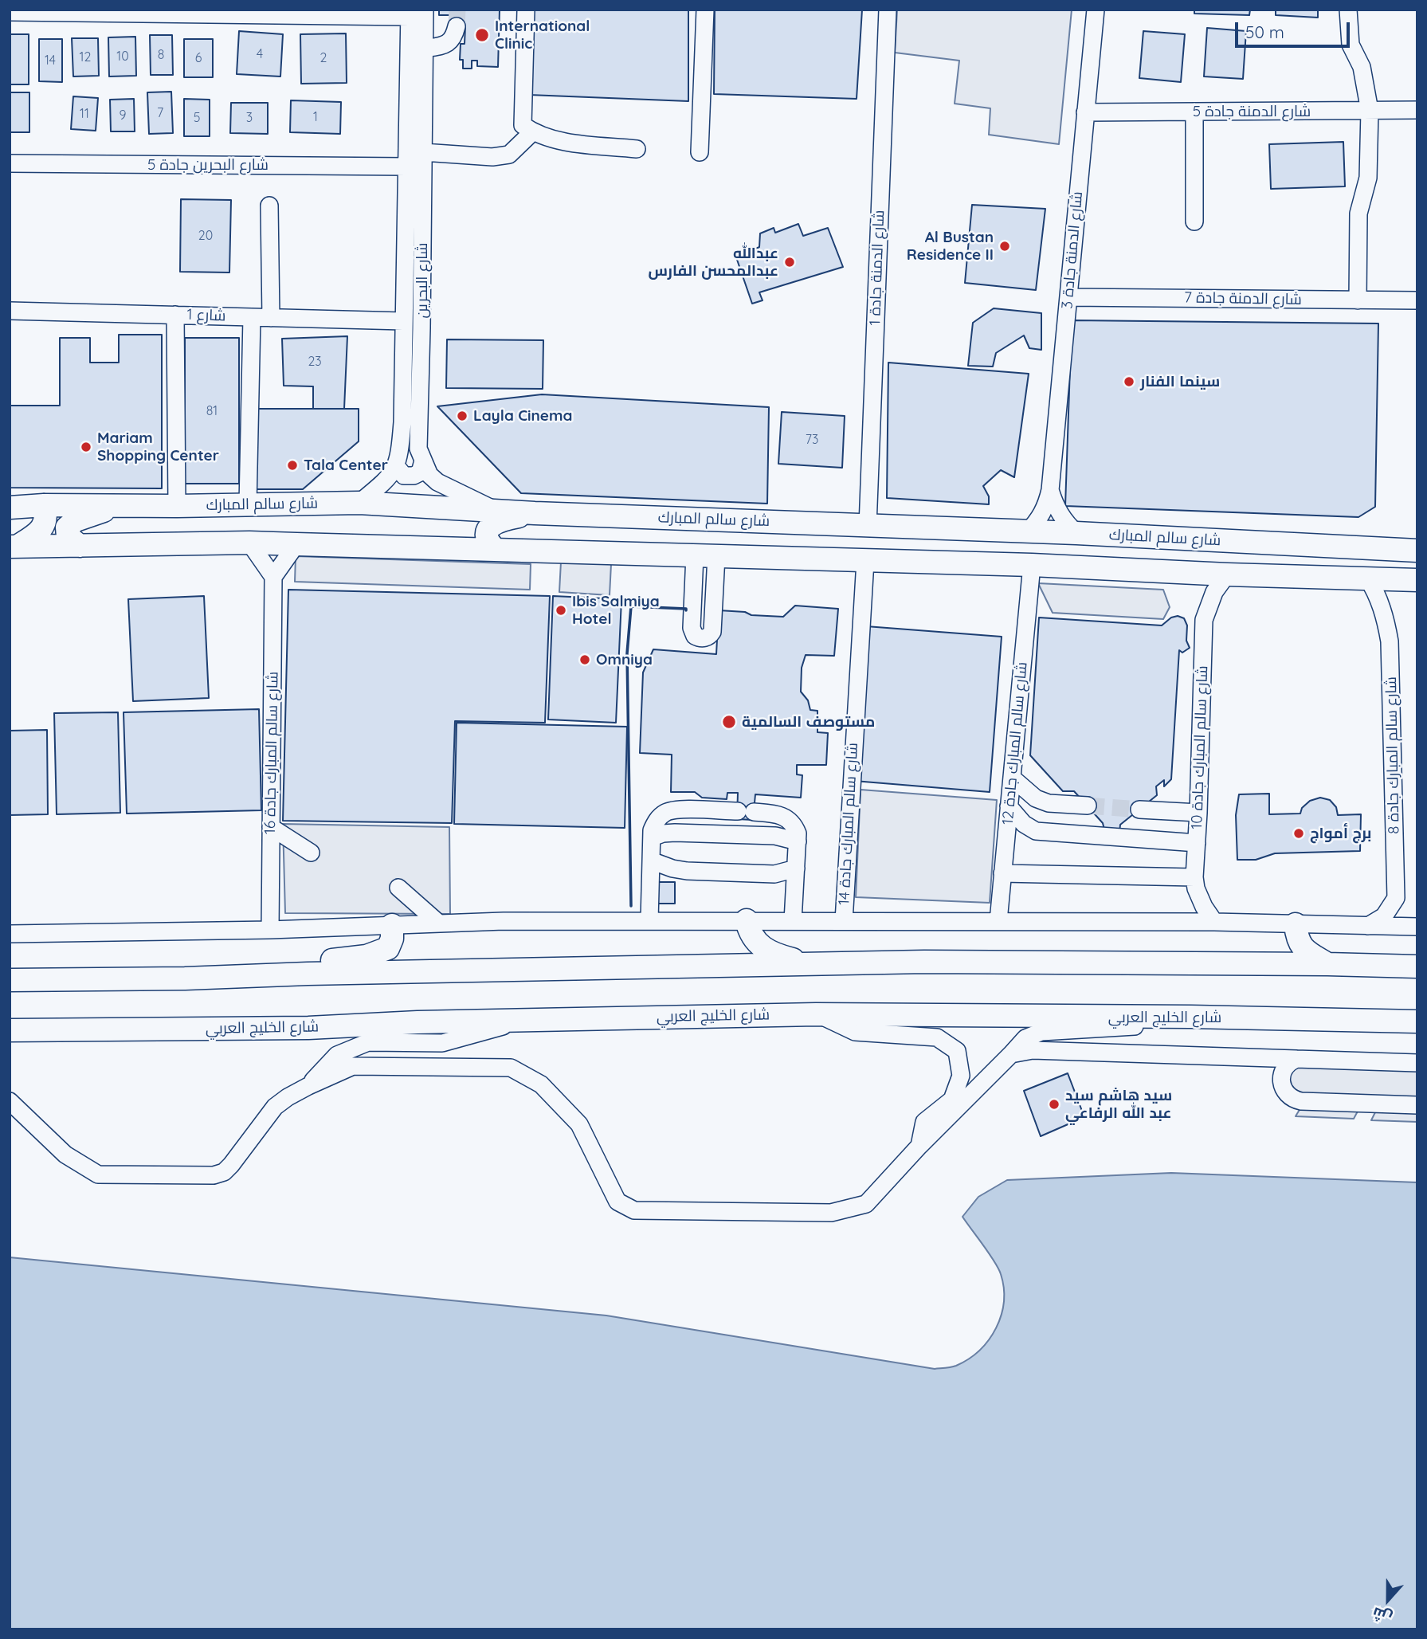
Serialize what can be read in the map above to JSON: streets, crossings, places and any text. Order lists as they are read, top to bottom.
{
  "streets": {
    "main road": ["شارع سالم المبارك", "شارع الخليج العربي"],
    "street": [
      "شارع الدمنة جادة 5",
      "شارع البحرين جادة 5",
      "شارع الدمنة جادة 3",
      "شارع الدمنة جادة 1",
      "شارع البحرين",
      "شارع الدمنة جادة 7",
      "شارع 1",
      "شارع سالم المبارك جادة 12",
      "شارع سالم المبارك جادة 10",
      "شارع سالم المبارك جادة 16",
      "شارع سالم المبارك جادة 8",
      "شارع سالم المبارك جادة 14"
    ]
  },
  "crossings": [
    ["شارع الدمنة جادة 5", "شارع الدمنة جادة 3"],
    ["شارع البحرين جادة 5", "شارع البحرين"],
    ["شارع الدمنة جادة 3", "شارع الدمنة جادة 7"],
    ["شارع الدمنة جادة 3", "شارع سالم المبارك"],
    ["شارع الدمنة جادة 1", "شارع سالم المبارك"],
    ["شارع البحرين", "شارع 1"],
    ["شارع البحرين", "شارع سالم المبارك"]
  ],
  "places": [
    "International Clinic",
    "Al Bustan Residence II",
    "عبدالله عبدالمحسن الفارس",
    "سينما الفنار",
    "Layla Cinema",
    "Mariam Shopping Center",
    "Tala Center",
    "Ibis Salmiya Hotel",
    "Omniya",
    "مستوصف السالمية",
    "برج أمواج",
    "سيد هاشم سيد عبد الله الرفاعي"
  ],
  "house_numbers": [
    "4",
    "8",
    "10",
    "12",
    "6",
    "2",
    "14",
    "7",
    "11",
    "9",
    "1",
    "5",
    "3",
    "20",
    "23",
    "81",
    "73"
  ],
  "scale_bar": "50 m",
  "north": "bottom"
}
